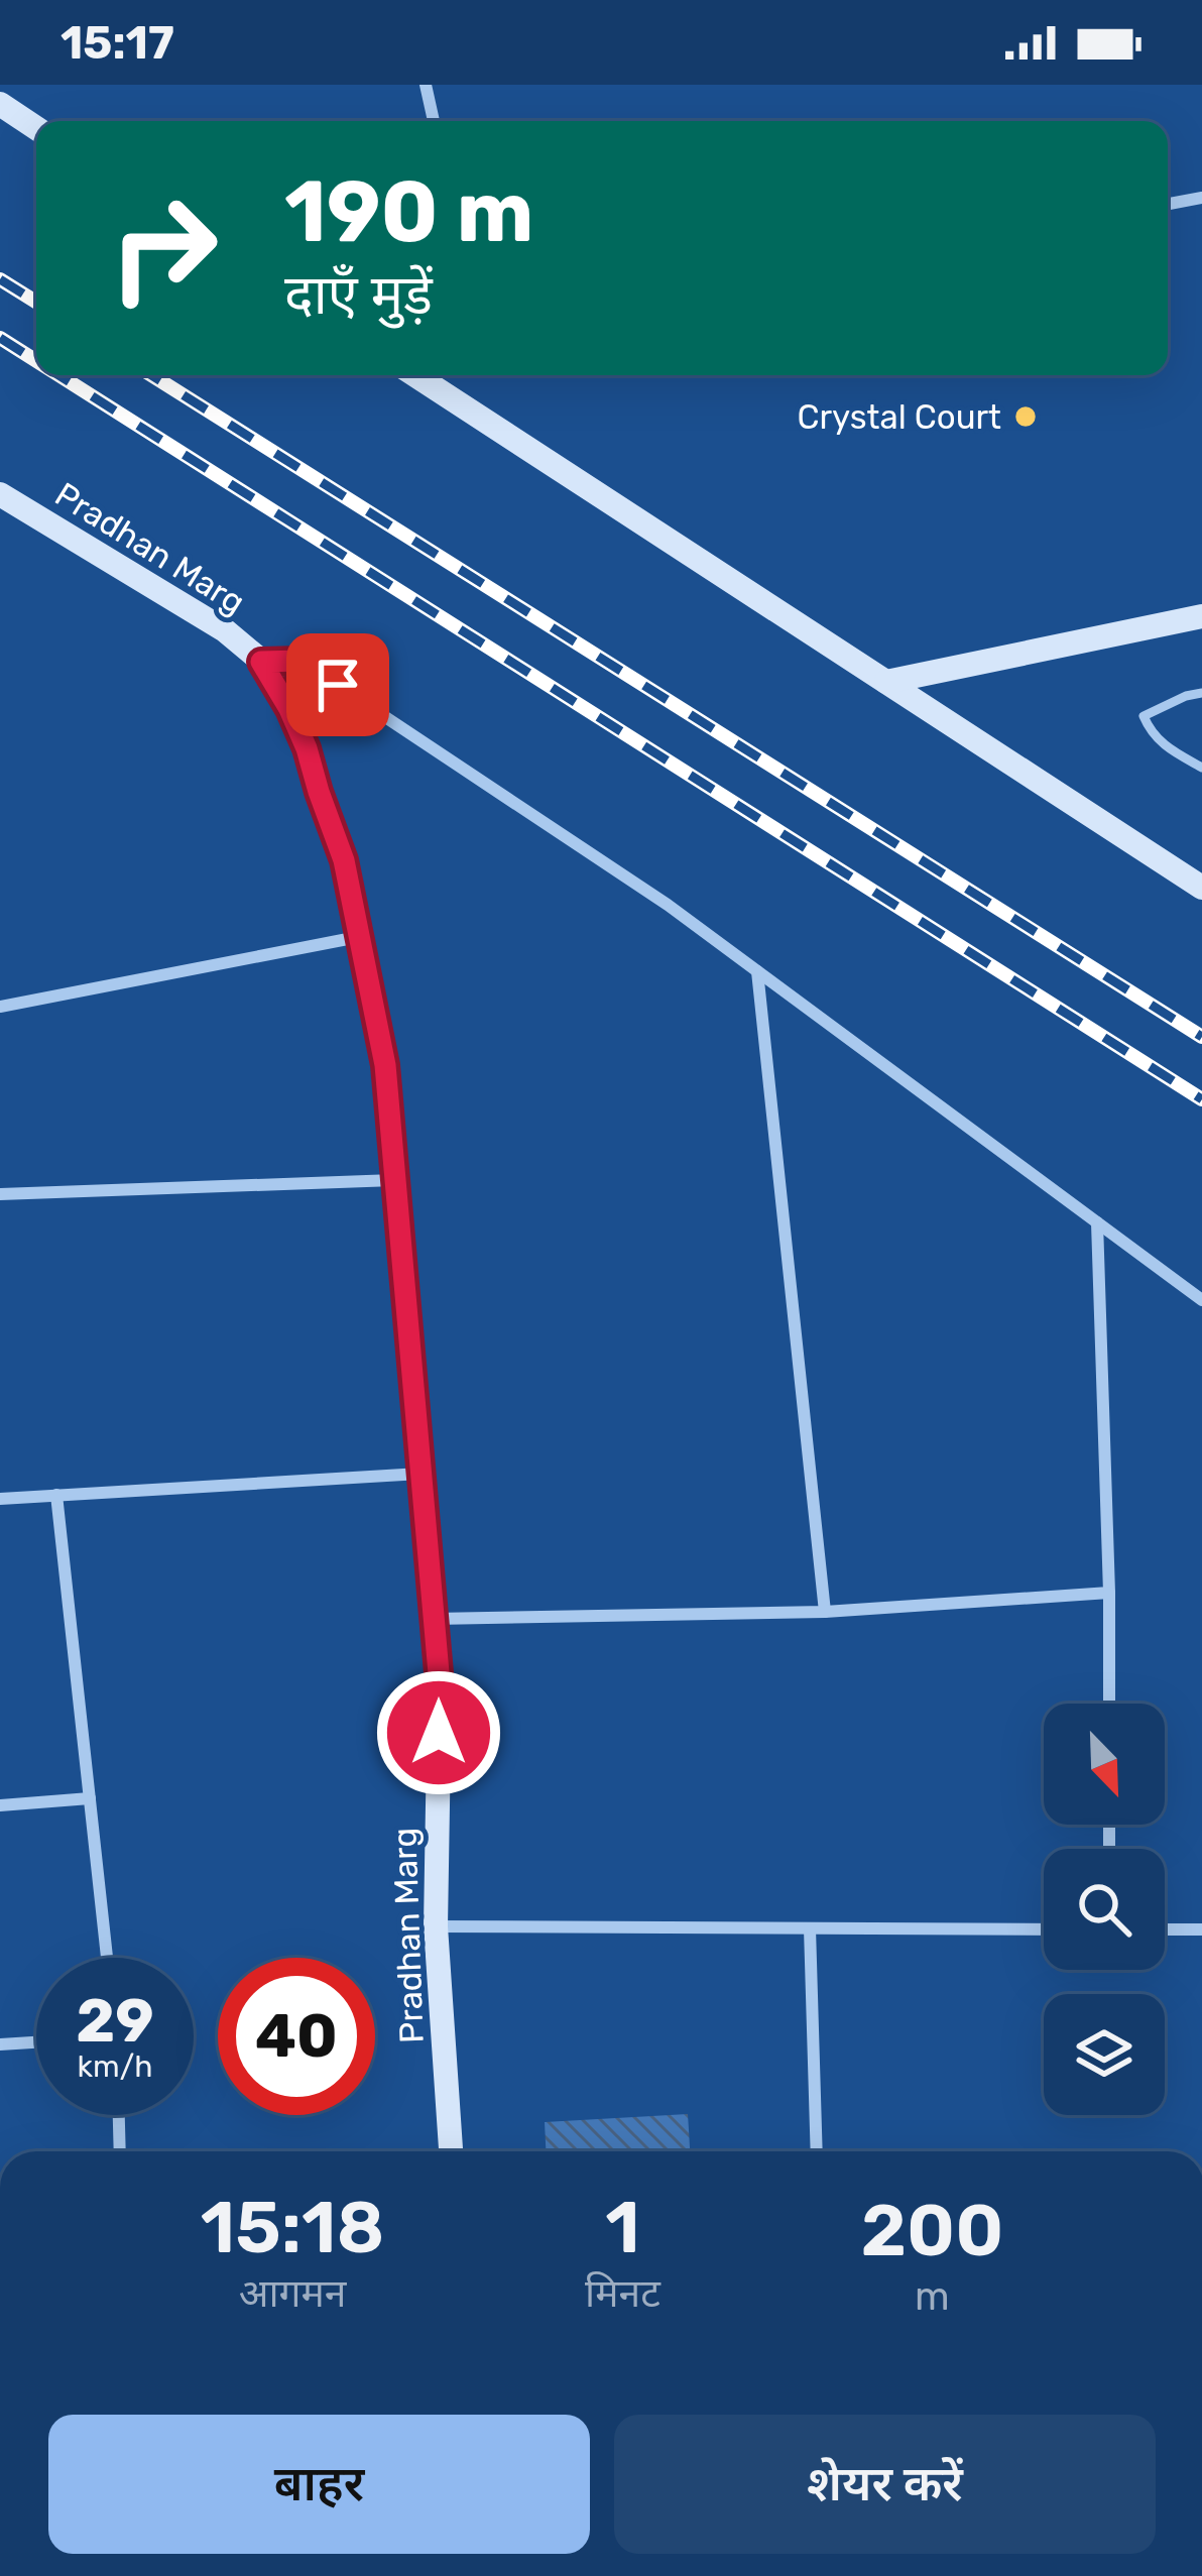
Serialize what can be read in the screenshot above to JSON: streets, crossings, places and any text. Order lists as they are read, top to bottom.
{
  "streets": {
    "street": ["Pradhan Marg"]
  },
  "places": ["Crystal Court"],
  "north": "bottom right",
  "page": {
    "status": "15:17",
    "turn": ["190 m", "दाएँ मुड़ें"],
    "speed": "29 km/h",
    "limit": "40",
    "eta": [
      "15:18",
      "आगमन",
      "1",
      "मिनट",
      "200",
      "m"
    ],
    "buttons": ["बाहर", "शेयर करें"]
  }
}
